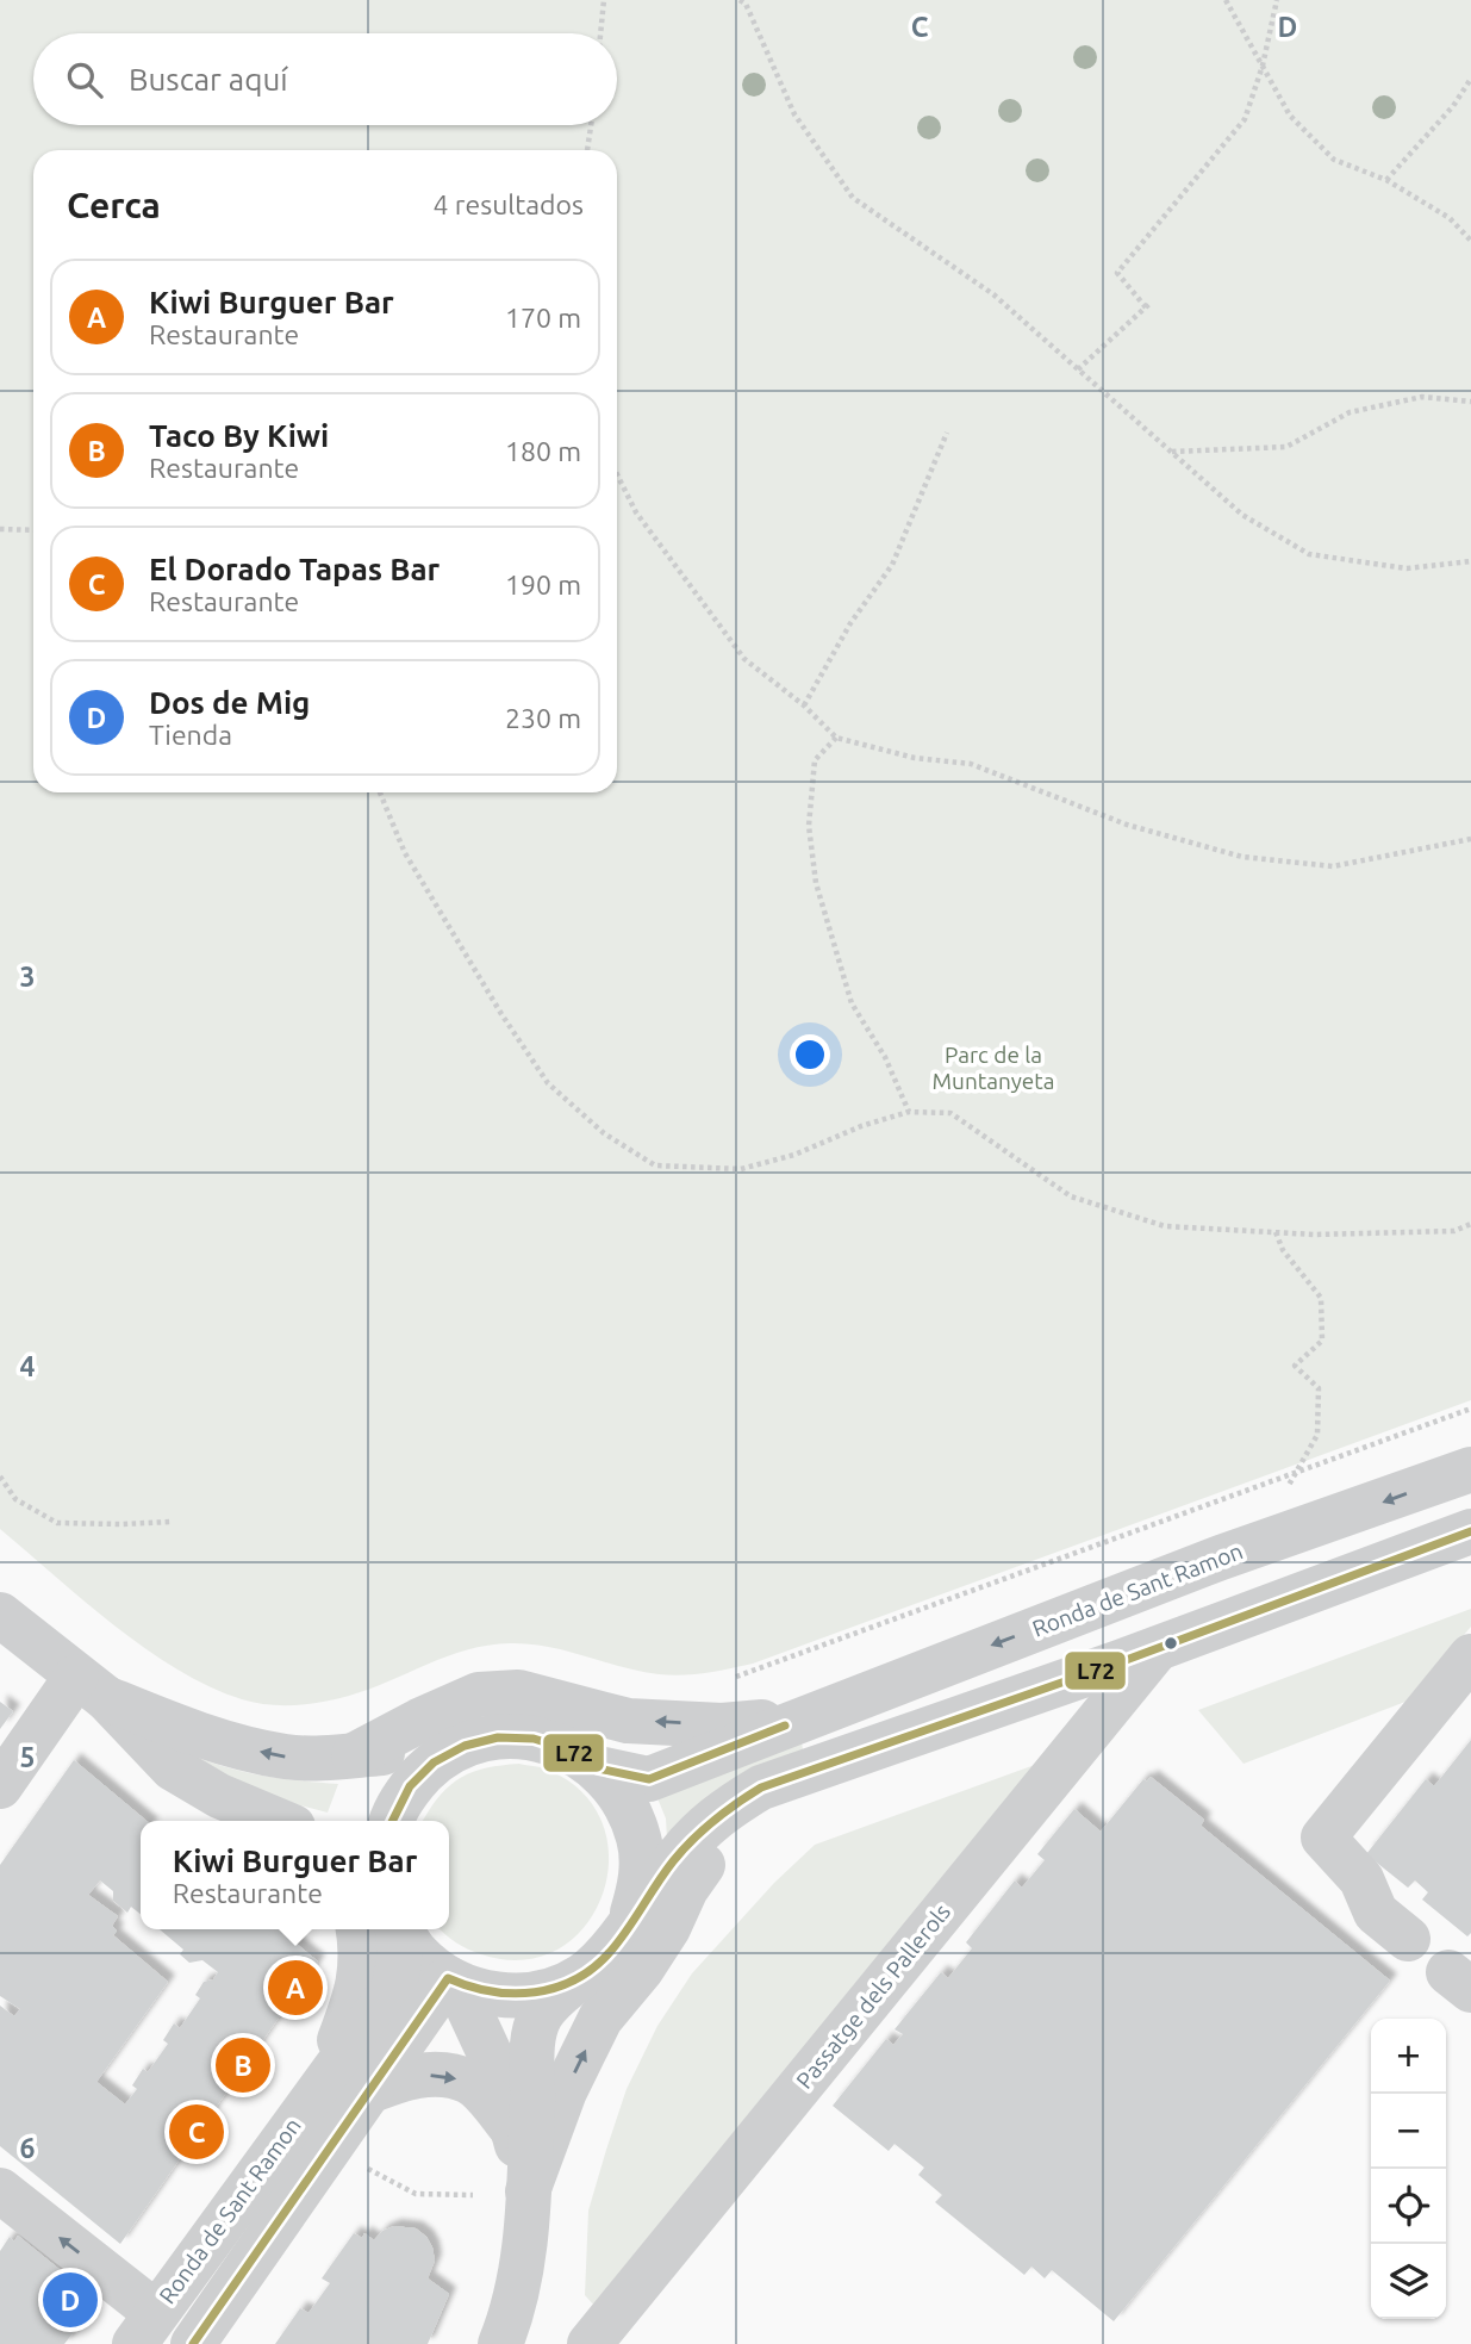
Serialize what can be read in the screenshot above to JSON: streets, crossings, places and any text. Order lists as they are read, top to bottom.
{
  "streets": {
    "street": ["Ronda de Sant Ramon", "Passatge dels Pallerols"]
  },
  "crossings": [
    ["Ronda de Sant Ramon", "Passatge dels Pallerols"]
  ],
  "parks": ["Parc de la Muntanyeta"],
  "lines": ["transit line L72"],
  "page": {
    "search": "Buscar aquí",
    "heading": ["Cerca", "4 resultados"],
    "list": [
      {
        "mark": "A",
        "name": "Kiwi Burguer Bar",
        "note": "Restaurante",
        "value": "170 m"
      },
      {
        "mark": "B",
        "name": "Taco By Kiwi",
        "note": "Restaurante",
        "value": "180 m"
      },
      {
        "mark": "C",
        "name": "El Dorado Tapas Bar",
        "note": "Restaurante",
        "value": "190 m"
      },
      {
        "mark": "D",
        "name": "Dos de Mig",
        "note": "Tienda",
        "value": "230 m"
      }
    ],
    "popup": ["Kiwi Burguer Bar", "Restaurante"],
    "pins": [
      "A",
      "B",
      "C",
      "D"
    ],
    "map_buttons": ["+", "−"]
  },
  "grid": {
    "columns": ["C", "D"],
    "rows": [
      "3",
      "4",
      "5",
      "6"
    ]
  }
}
